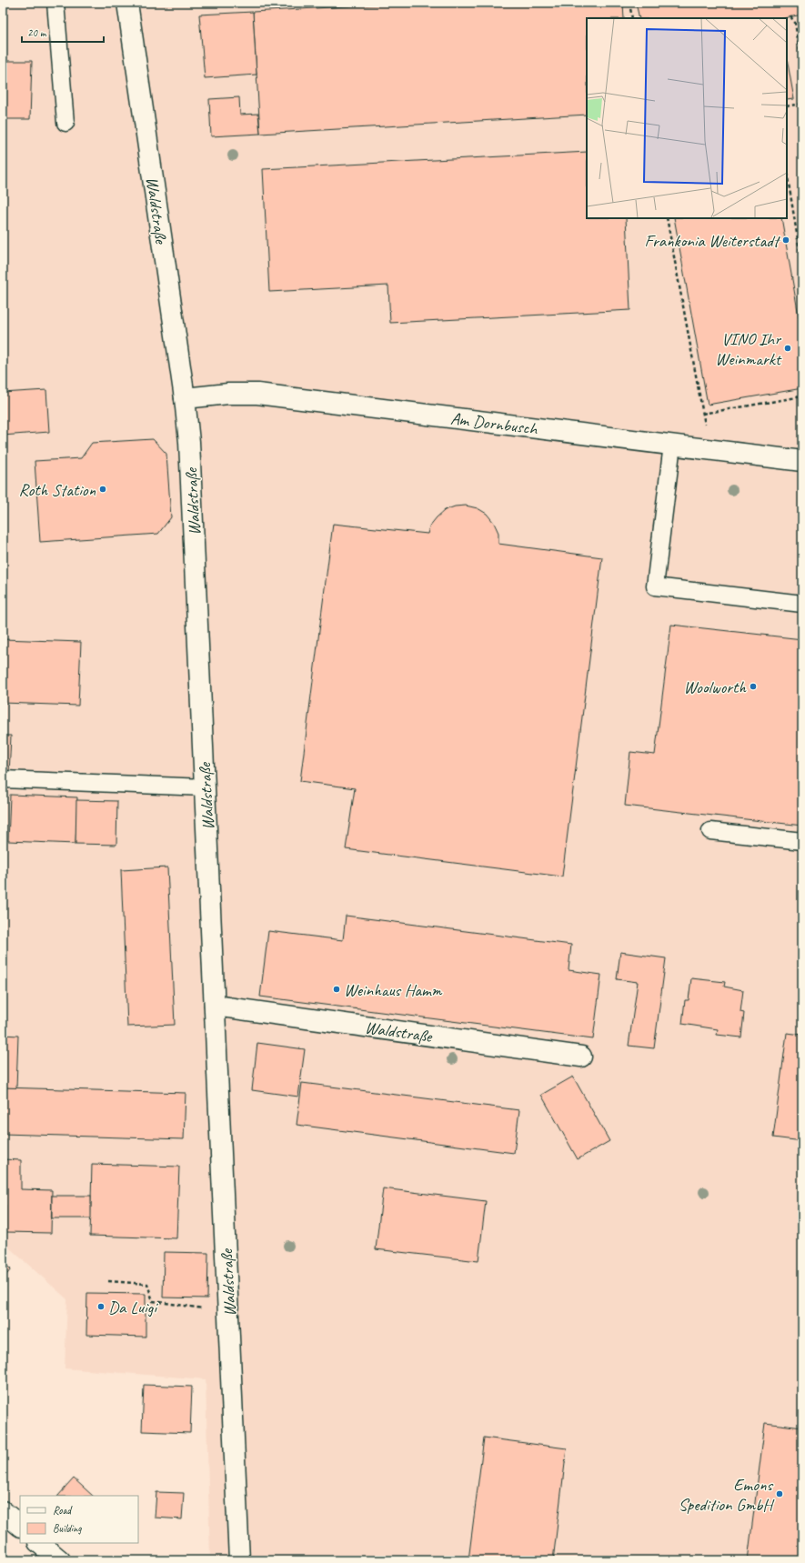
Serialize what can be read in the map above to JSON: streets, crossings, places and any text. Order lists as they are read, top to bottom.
{
  "streets": {
    "street": ["Waldstraße", "Am Dornbusch"]
  },
  "crossings": [
    ["Waldstraße", "Am Dornbusch"]
  ],
  "places": [
    "Frankonia Weiterstadt",
    "VINO Ihr Weinmarkt",
    "Roth Station",
    "Woolworth",
    "Weinhaus Hamm",
    "Da Luigi",
    "Emons Spedition GmbH"
  ],
  "legend": ["Road", "Building"],
  "scale_bar": "20 m"
}
